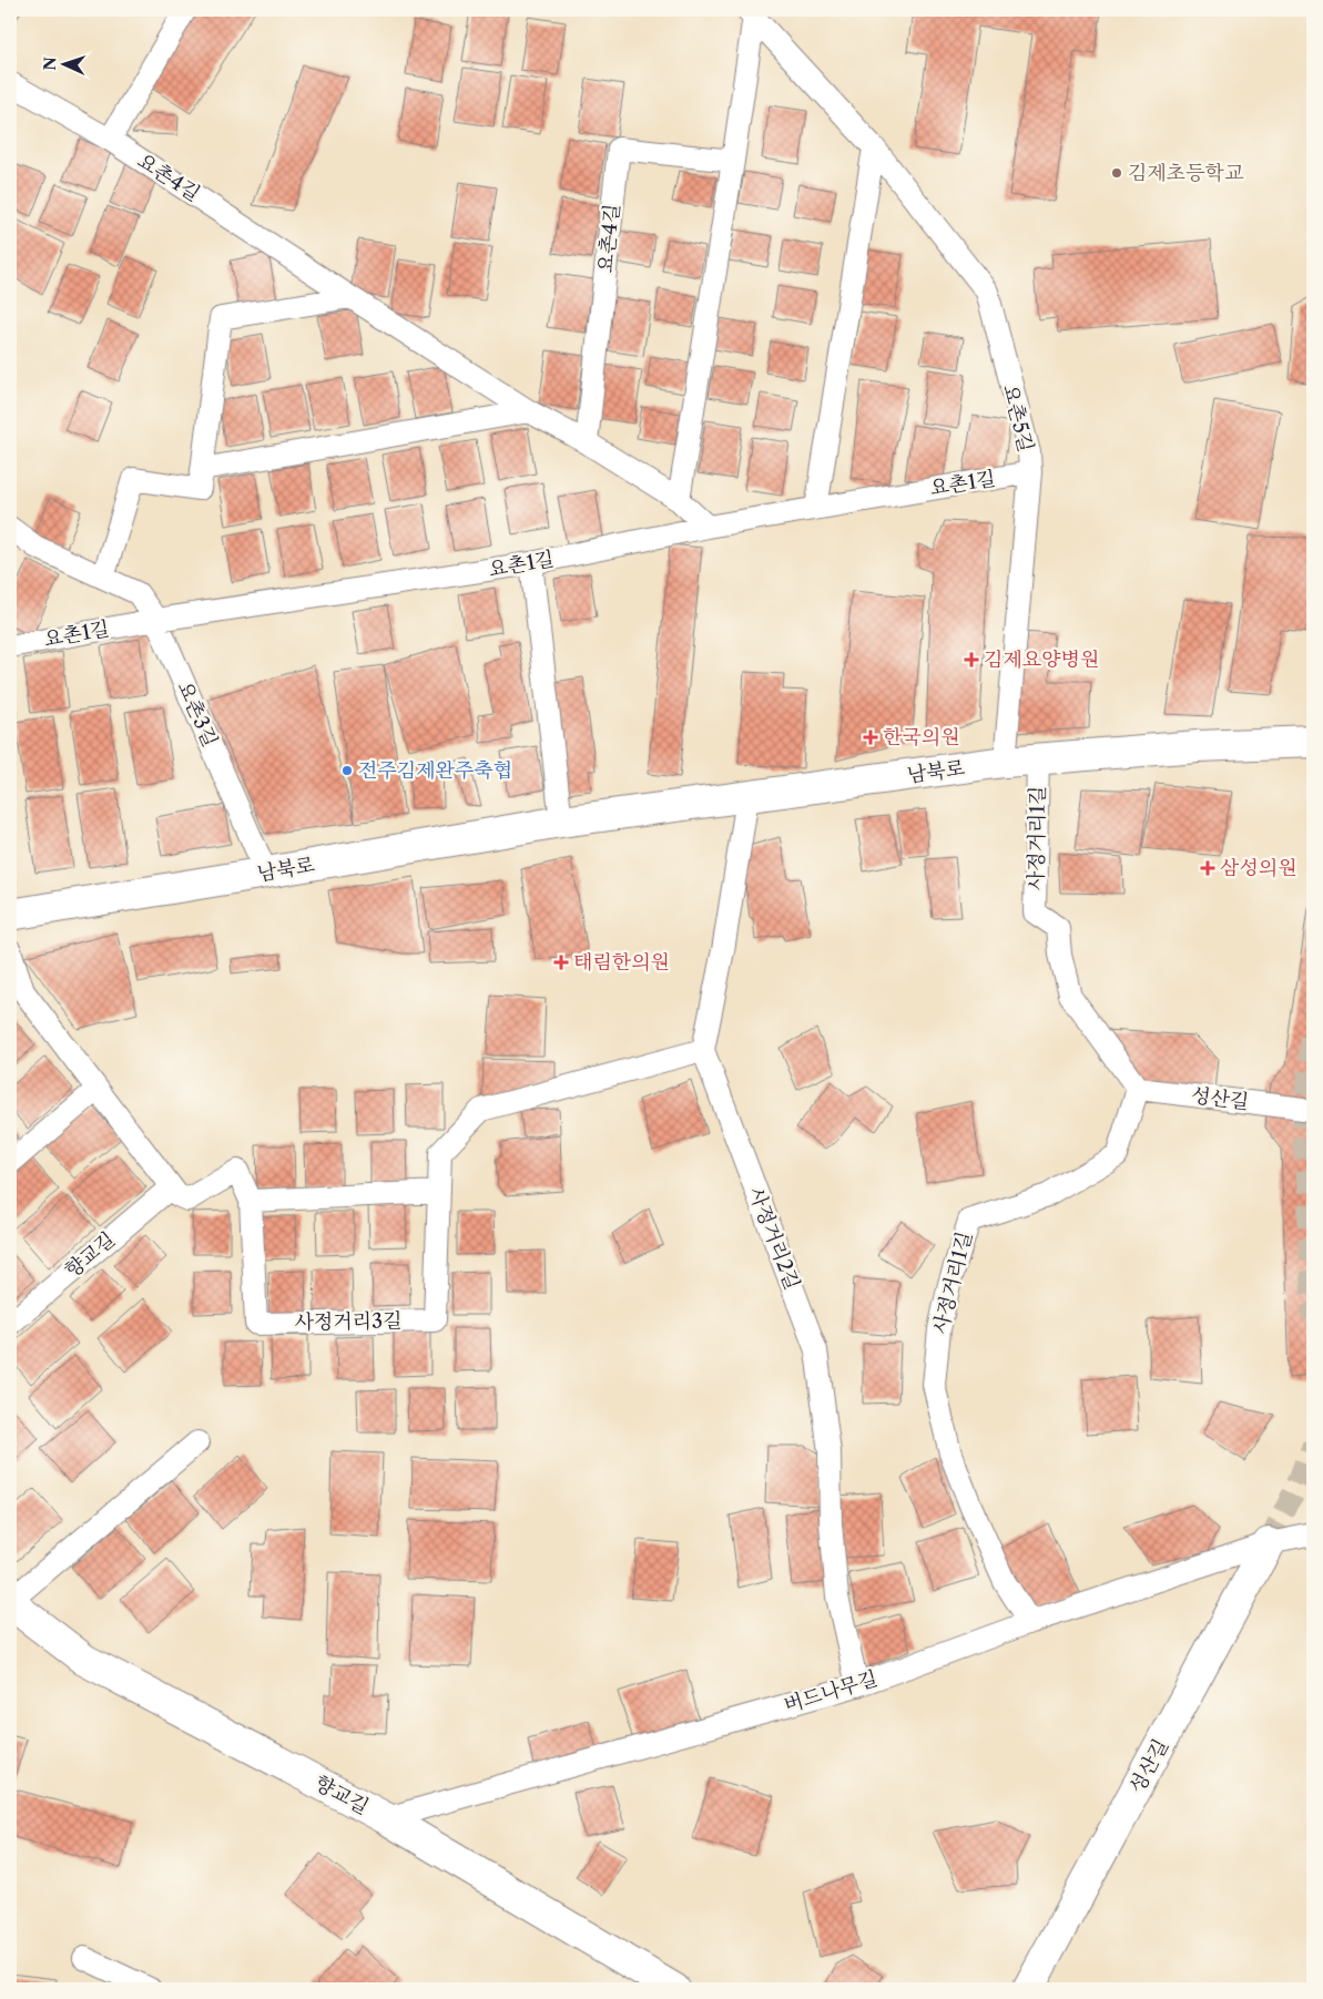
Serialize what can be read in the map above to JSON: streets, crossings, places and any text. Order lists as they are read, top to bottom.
{
  "streets": {
    "main road": ["남북로", "성산길", "향교길"],
    "street": [
      "요촌4길",
      "요촌5길",
      "요촌1길",
      "요촌3길",
      "사정거리1길",
      "사정거리2길",
      "사정거리3길",
      "버드나무길"
    ]
  },
  "crossings": [
    ["요촌4길", "요촌5길"],
    ["요촌4길", "요촌1길"],
    ["요촌5길", "요촌1길"],
    ["요촌5길", "남북로"],
    ["요촌1길", "요촌3길"],
    ["요촌3길", "남북로"],
    ["남북로", "사정거리1길"],
    ["사정거리1길", "성산길"],
    ["사정거리1길", "버드나무길"],
    ["성산길", "버드나무길"],
    ["사정거리2길", "사정거리3길"],
    ["사정거리2길", "버드나무길"],
    ["향교길", "사정거리3길"],
    ["향교길", "버드나무길"]
  ],
  "places": {
    "other": ["김제초등학교", "전주김제완주축협"],
    "health": [
      "김제요양병원",
      "한국의원",
      "삼성의원",
      "태림한의원"
    ]
  },
  "north": "left"
}
